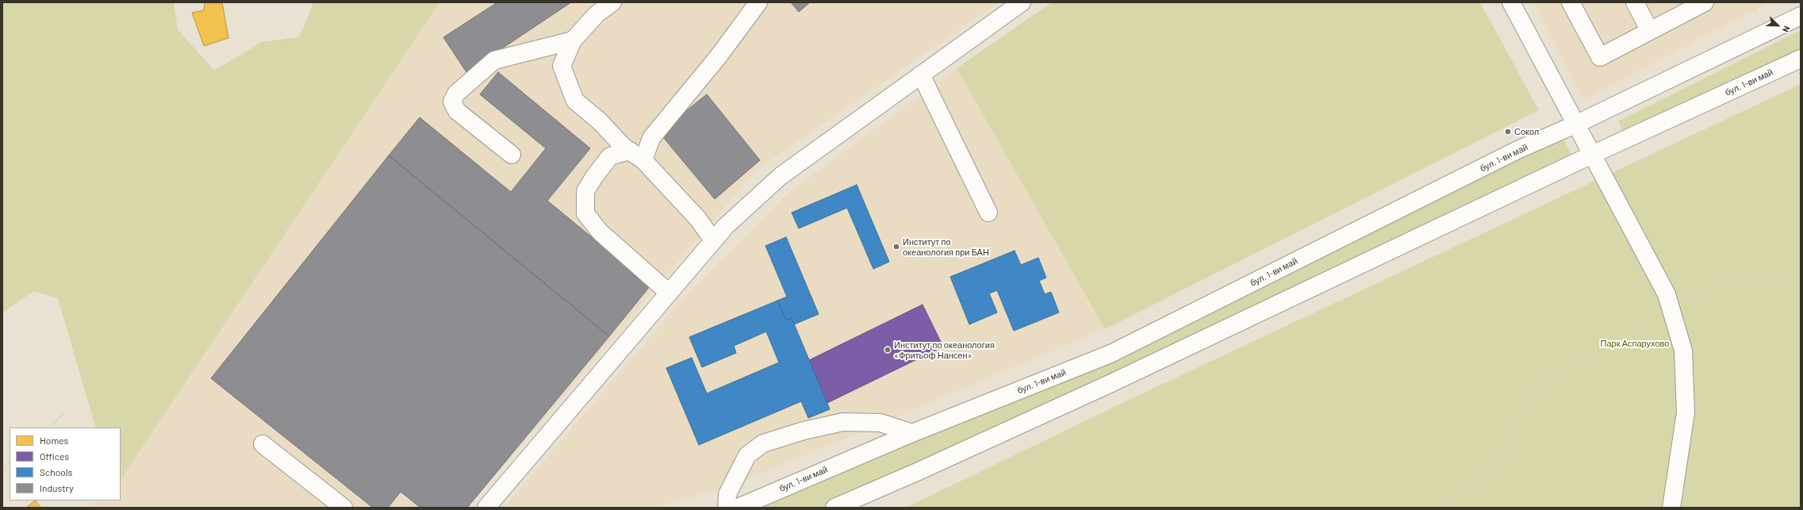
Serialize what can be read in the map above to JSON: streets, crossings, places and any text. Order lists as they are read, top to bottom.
{
  "streets": {
    "main road": ["бул. 1-ви май"]
  },
  "parks": ["Парк Аспарухово"],
  "places": ["Сокол", "Институт по океанология при БАН", "Институт по океанология «Фритьоф Нансен»"],
  "legend": [
    "Homes",
    "Offices",
    "Schools",
    "Industry"
  ],
  "north": "bottom right"
}
